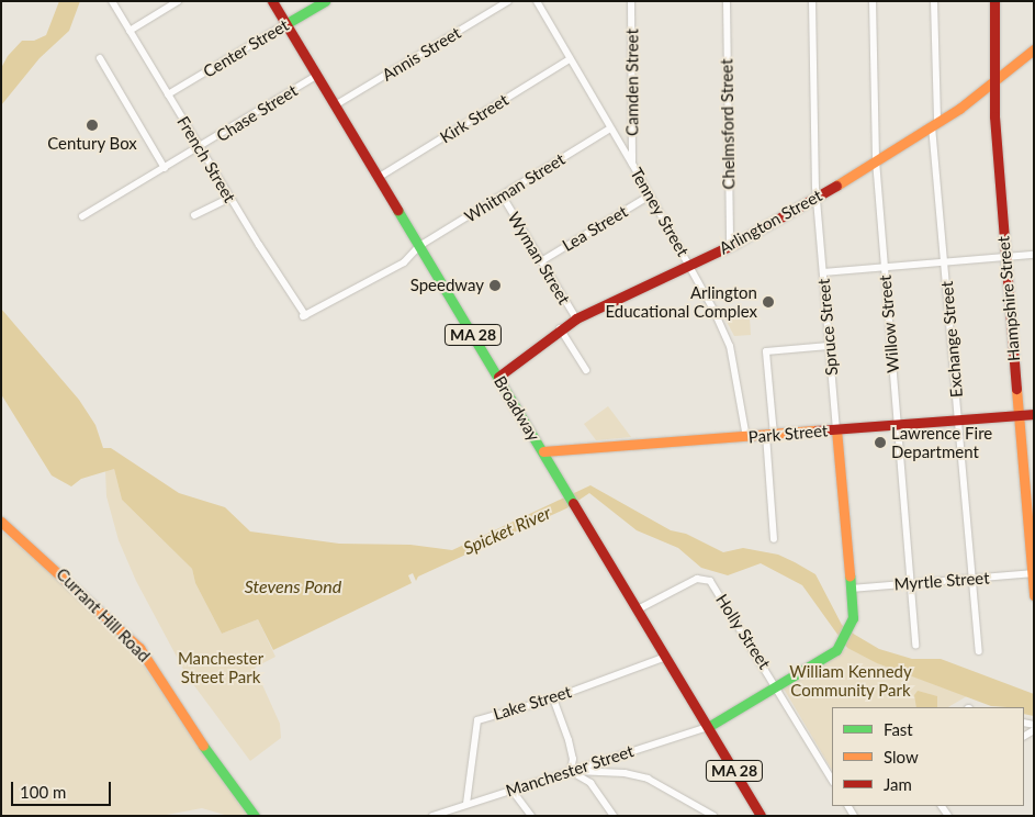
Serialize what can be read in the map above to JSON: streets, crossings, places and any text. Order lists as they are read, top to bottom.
{
  "streets": {
    "main road": [
      "Center Street",
      "Arlington Street",
      "Hampshire Street",
      "Spruce Street",
      "MA 28",
      "Broadway",
      "Park Street",
      "Currant Hill Road"
    ],
    "street": [
      "Annis Street",
      "Camden Street",
      "Chase Street",
      "Kirk Street",
      "Chelmsford Street",
      "French Street",
      "Whitman Street",
      "Tenney Street",
      "Lea Street",
      "Wyman Street",
      "Willow Street",
      "Exchange Street",
      "Myrtle Street",
      "Holly Street",
      "Lake Street",
      "Manchester Street"
    ]
  },
  "crossings": [
    ["Center Street", "French Street"],
    ["Center Street", "Broadway"],
    ["Annis Street", "Broadway"],
    ["Camden Street", "Tenney Street"],
    ["Chase Street", "French Street"],
    ["Chase Street", "Broadway"],
    ["Kirk Street", "Tenney Street"],
    ["Kirk Street", "Broadway"],
    ["Chelmsford Street", "Arlington Street"],
    ["French Street", "Whitman Street"],
    ["Whitman Street", "Tenney Street"],
    ["Whitman Street", "Wyman Street"],
    ["Whitman Street", "Broadway"],
    ["Tenney Street", "Arlington Street"],
    ["Tenney Street", "Lea Street"],
    ["Tenney Street", "Park Street"],
    ["Arlington Street", "Wyman Street"],
    ["Arlington Street", "Hampshire Street"],
    ["Arlington Street", "Willow Street"],
    ["Arlington Street", "Spruce Street"],
    ["Arlington Street", "Exchange Street"],
    ["Arlington Street", "Broadway"],
    ["Lea Street", "Wyman Street"],
    ["Hampshire Street", "Park Street"],
    ["Hampshire Street", "Myrtle Street"],
    ["Willow Street", "Park Street"],
    ["Willow Street", "Myrtle Street"],
    ["Spruce Street", "Park Street"],
    ["Spruce Street", "Myrtle Street"],
    ["Spruce Street", "Holly Street"],
    ["Exchange Street", "Park Street"],
    ["Exchange Street", "Myrtle Street"],
    ["Broadway", "Park Street"],
    ["Broadway", "Holly Street"],
    ["Broadway", "Lake Street"],
    ["Broadway", "Manchester Street"],
    ["Lake Street", "Manchester Street"]
  ],
  "water": ["Spicket River", "Stevens Pond"],
  "parks": ["Manchester Street Park", "William Kennedy Community Park"],
  "places": [
    "Century Box",
    "Speedway",
    "Arlington Educational Complex",
    "Lawrence Fire Department"
  ],
  "legend": ["Fast", "Slow", "Jam"],
  "scale_bar": "100 m"
}
